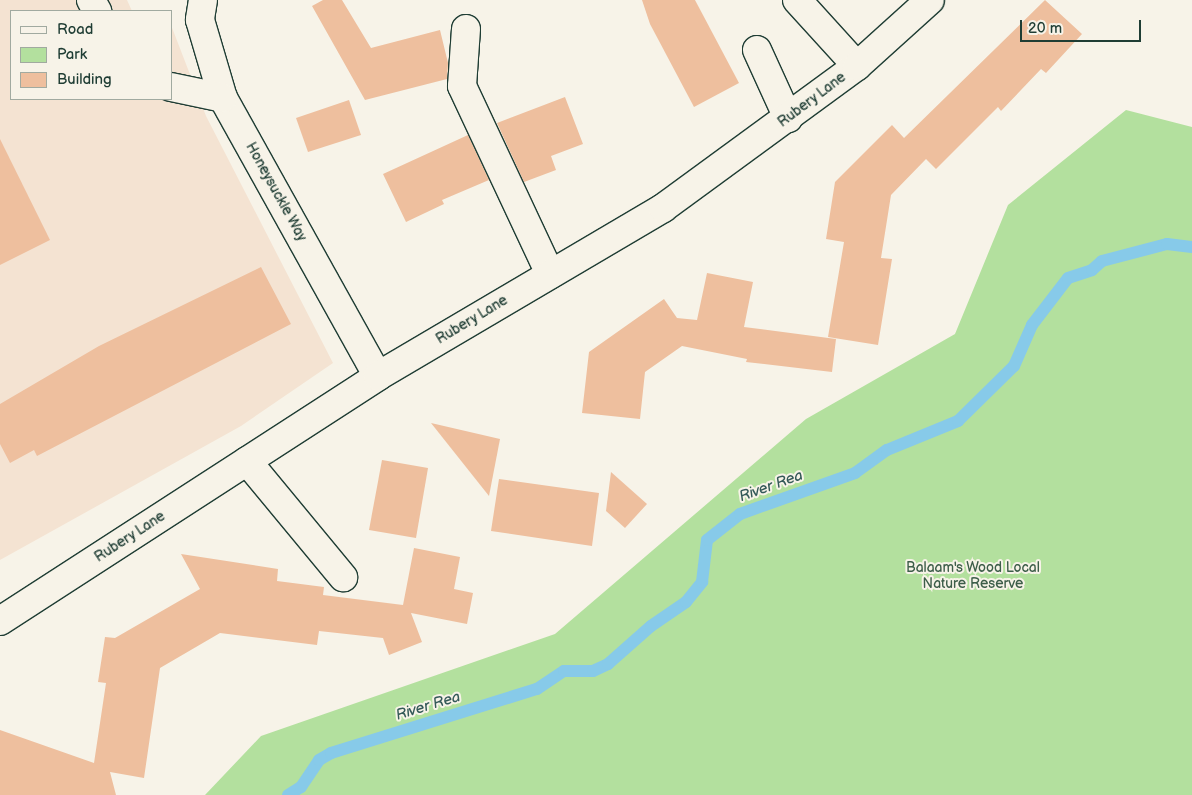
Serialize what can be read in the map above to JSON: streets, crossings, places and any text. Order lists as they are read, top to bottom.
{
  "streets": {
    "street": ["Rubery Lane", "Honeysuckle Way"]
  },
  "crossings": [
    ["Rubery Lane", "Honeysuckle Way"]
  ],
  "water": ["River Rea"],
  "parks": ["Balaam's Wood Local Nature Reserve"],
  "legend": ["Road", "Park", "Building"],
  "scale_bar": "20 m"
}
